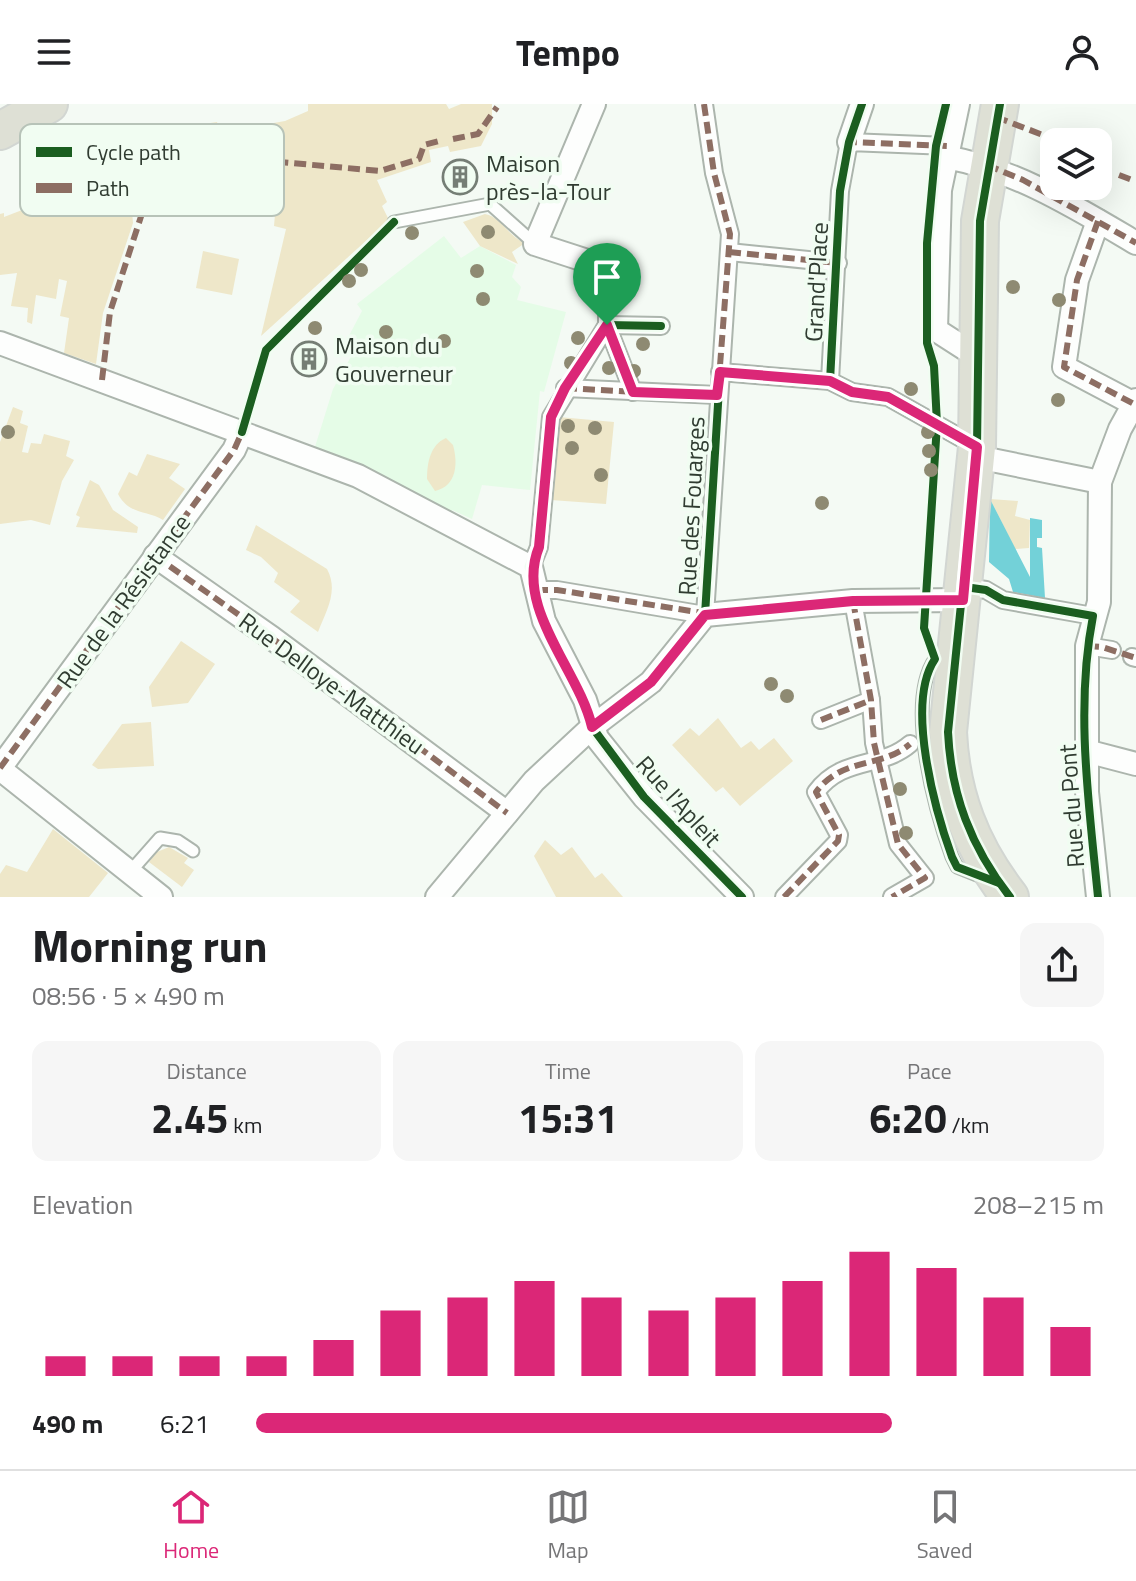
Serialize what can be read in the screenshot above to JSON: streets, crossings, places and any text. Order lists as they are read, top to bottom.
{
  "streets": {
    "street": [
      "Grand'Place",
      "Rue des Fouarges",
      "Rue de la Résistance",
      "Rue Delloye-Matthieu",
      "Rue l'Apleit",
      "Rue du Pont"
    ]
  },
  "crossings": [
    ["Rue de la Résistance", "Rue Delloye-Matthieu"]
  ],
  "places": {
    "building": ["Maison près-la-Tour", "Maison du Gouverneur"]
  },
  "legend": ["Cycle path", "Path"],
  "page": {
    "header": "Tempo",
    "heading": ["Morning run", "08:56 · 5 × 490 m"],
    "stats": [
      ["Distance", "2.45 km"],
      ["Time", "15:31"],
      ["Pace", "6:20 /km"]
    ],
    "chart": ["Elevation", "208–215 m"],
    "list": [
      {
        "name": "490 m",
        "note": "6:21"
      }
    ],
    "tabs": ["Home", "Map", "Saved"]
  }
}
